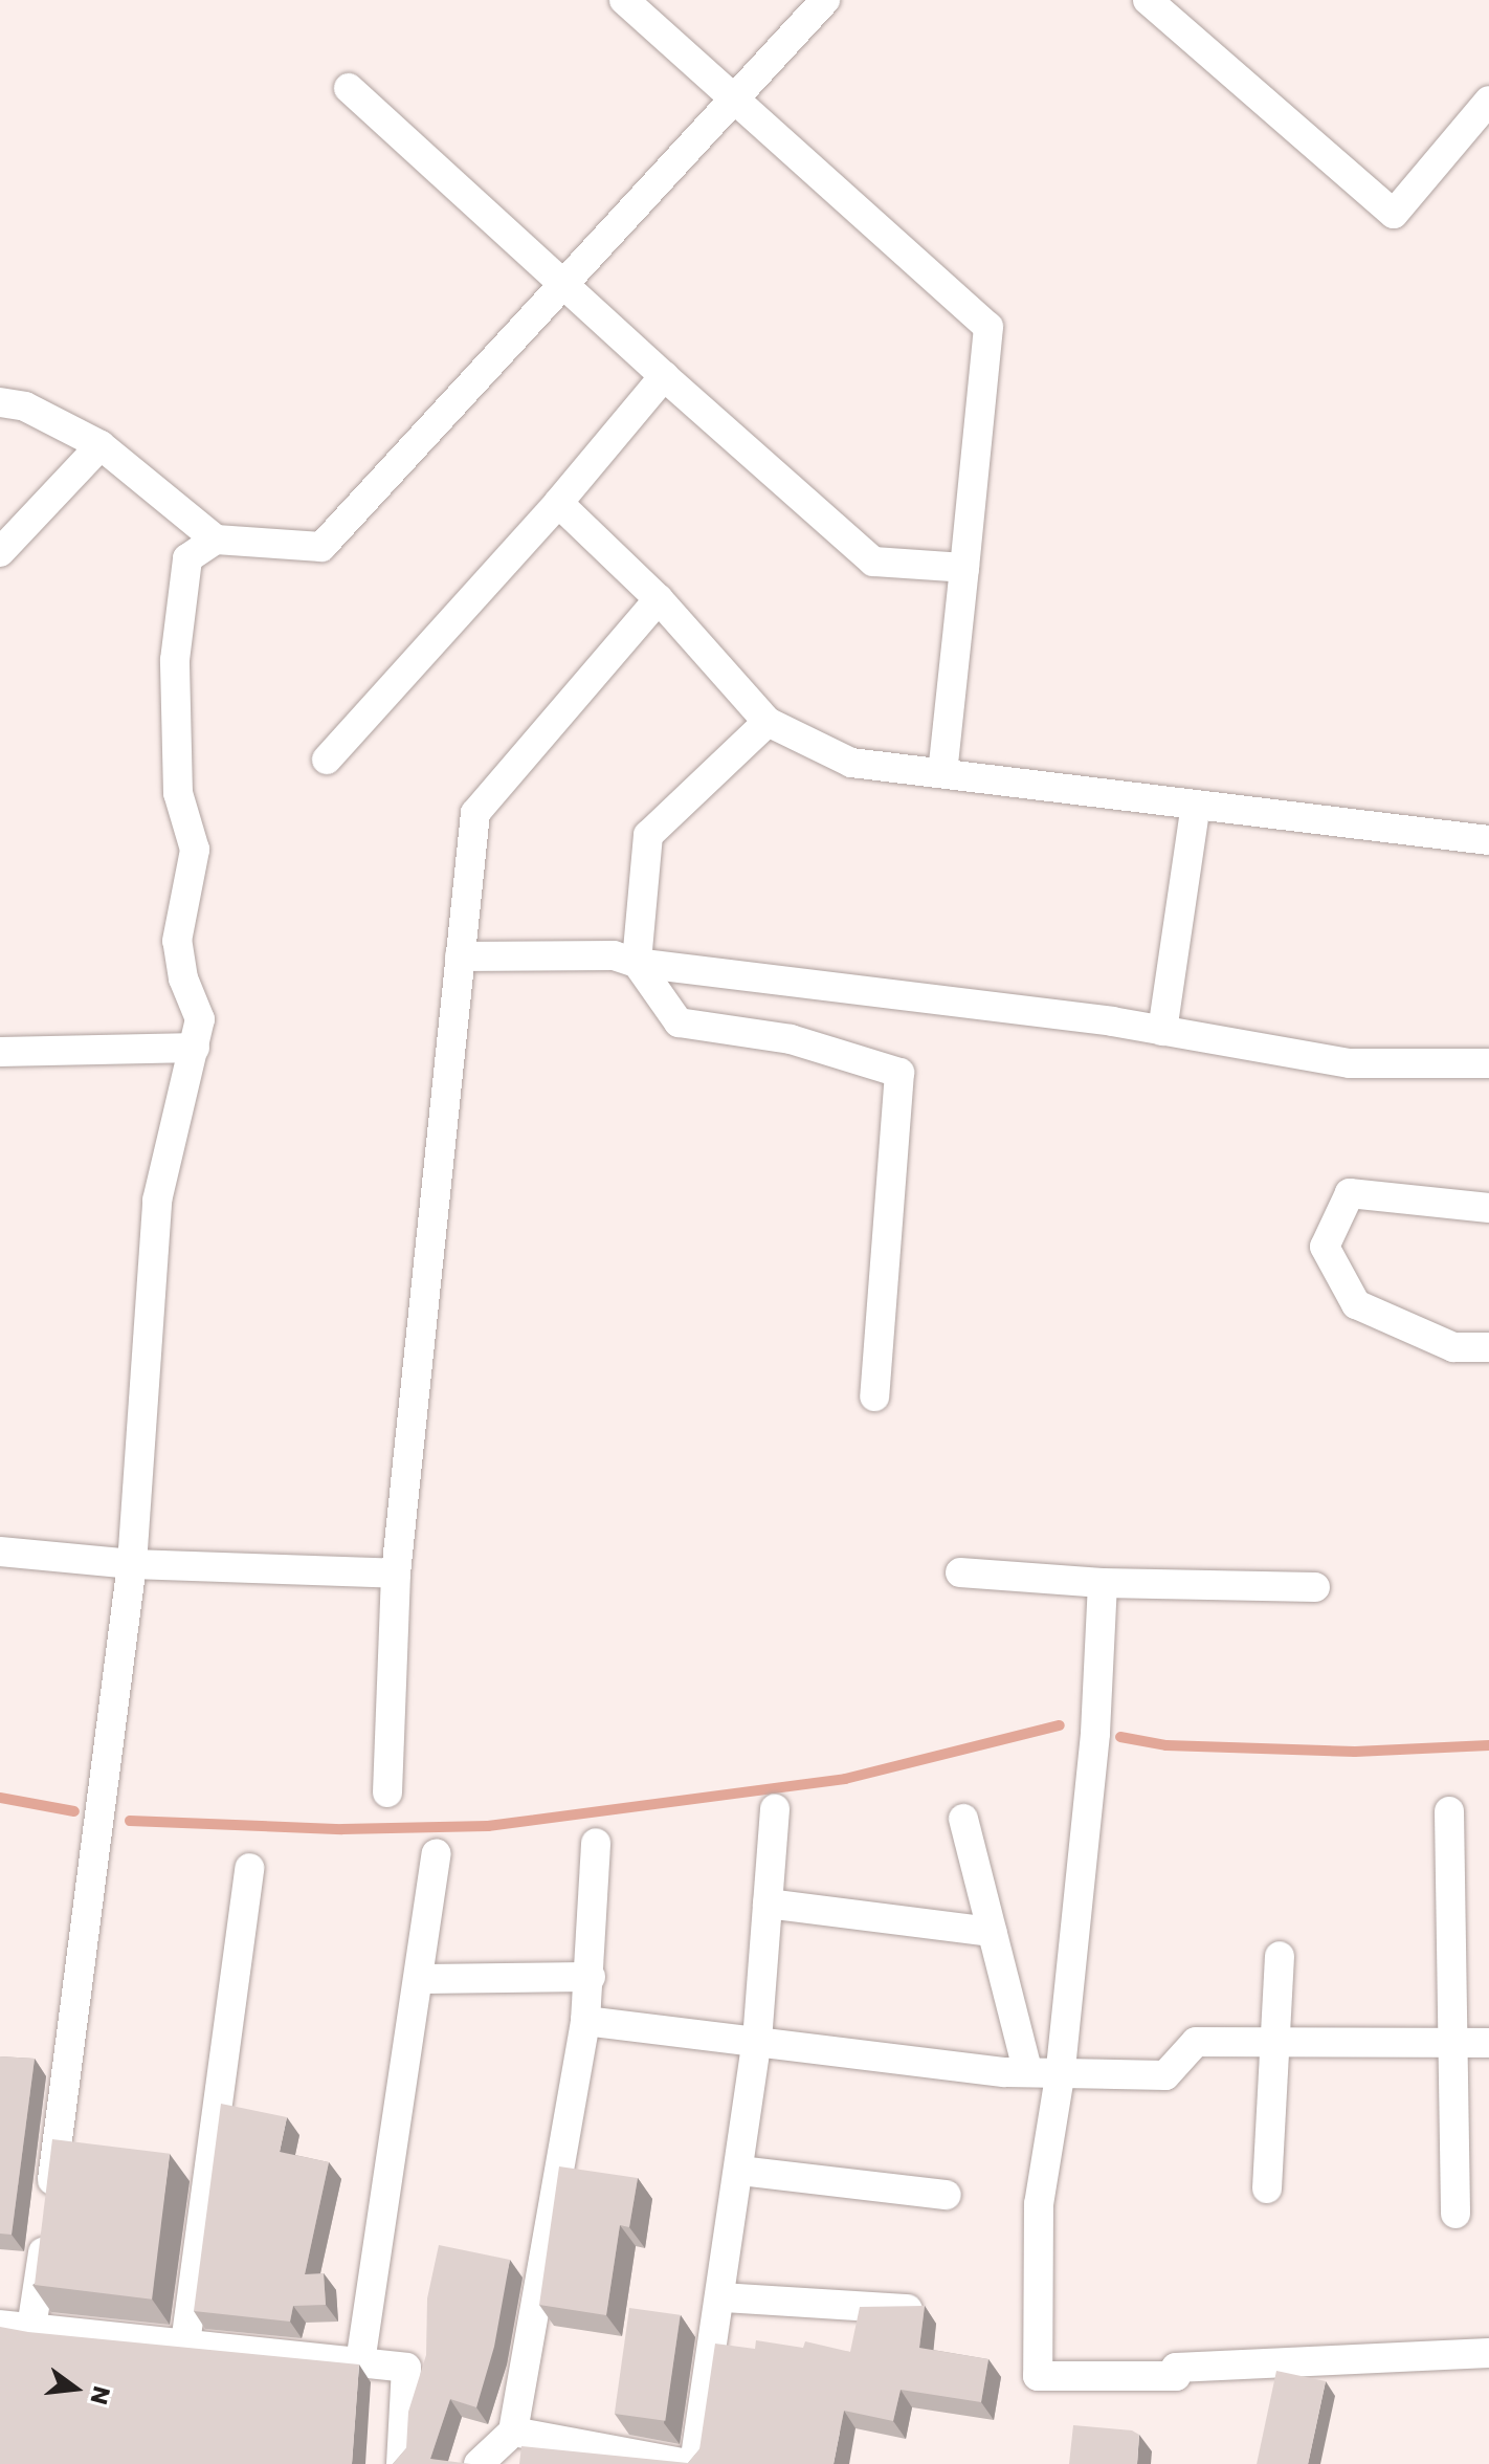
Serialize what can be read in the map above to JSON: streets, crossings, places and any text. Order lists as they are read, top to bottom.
{
  "north": "right"
}
